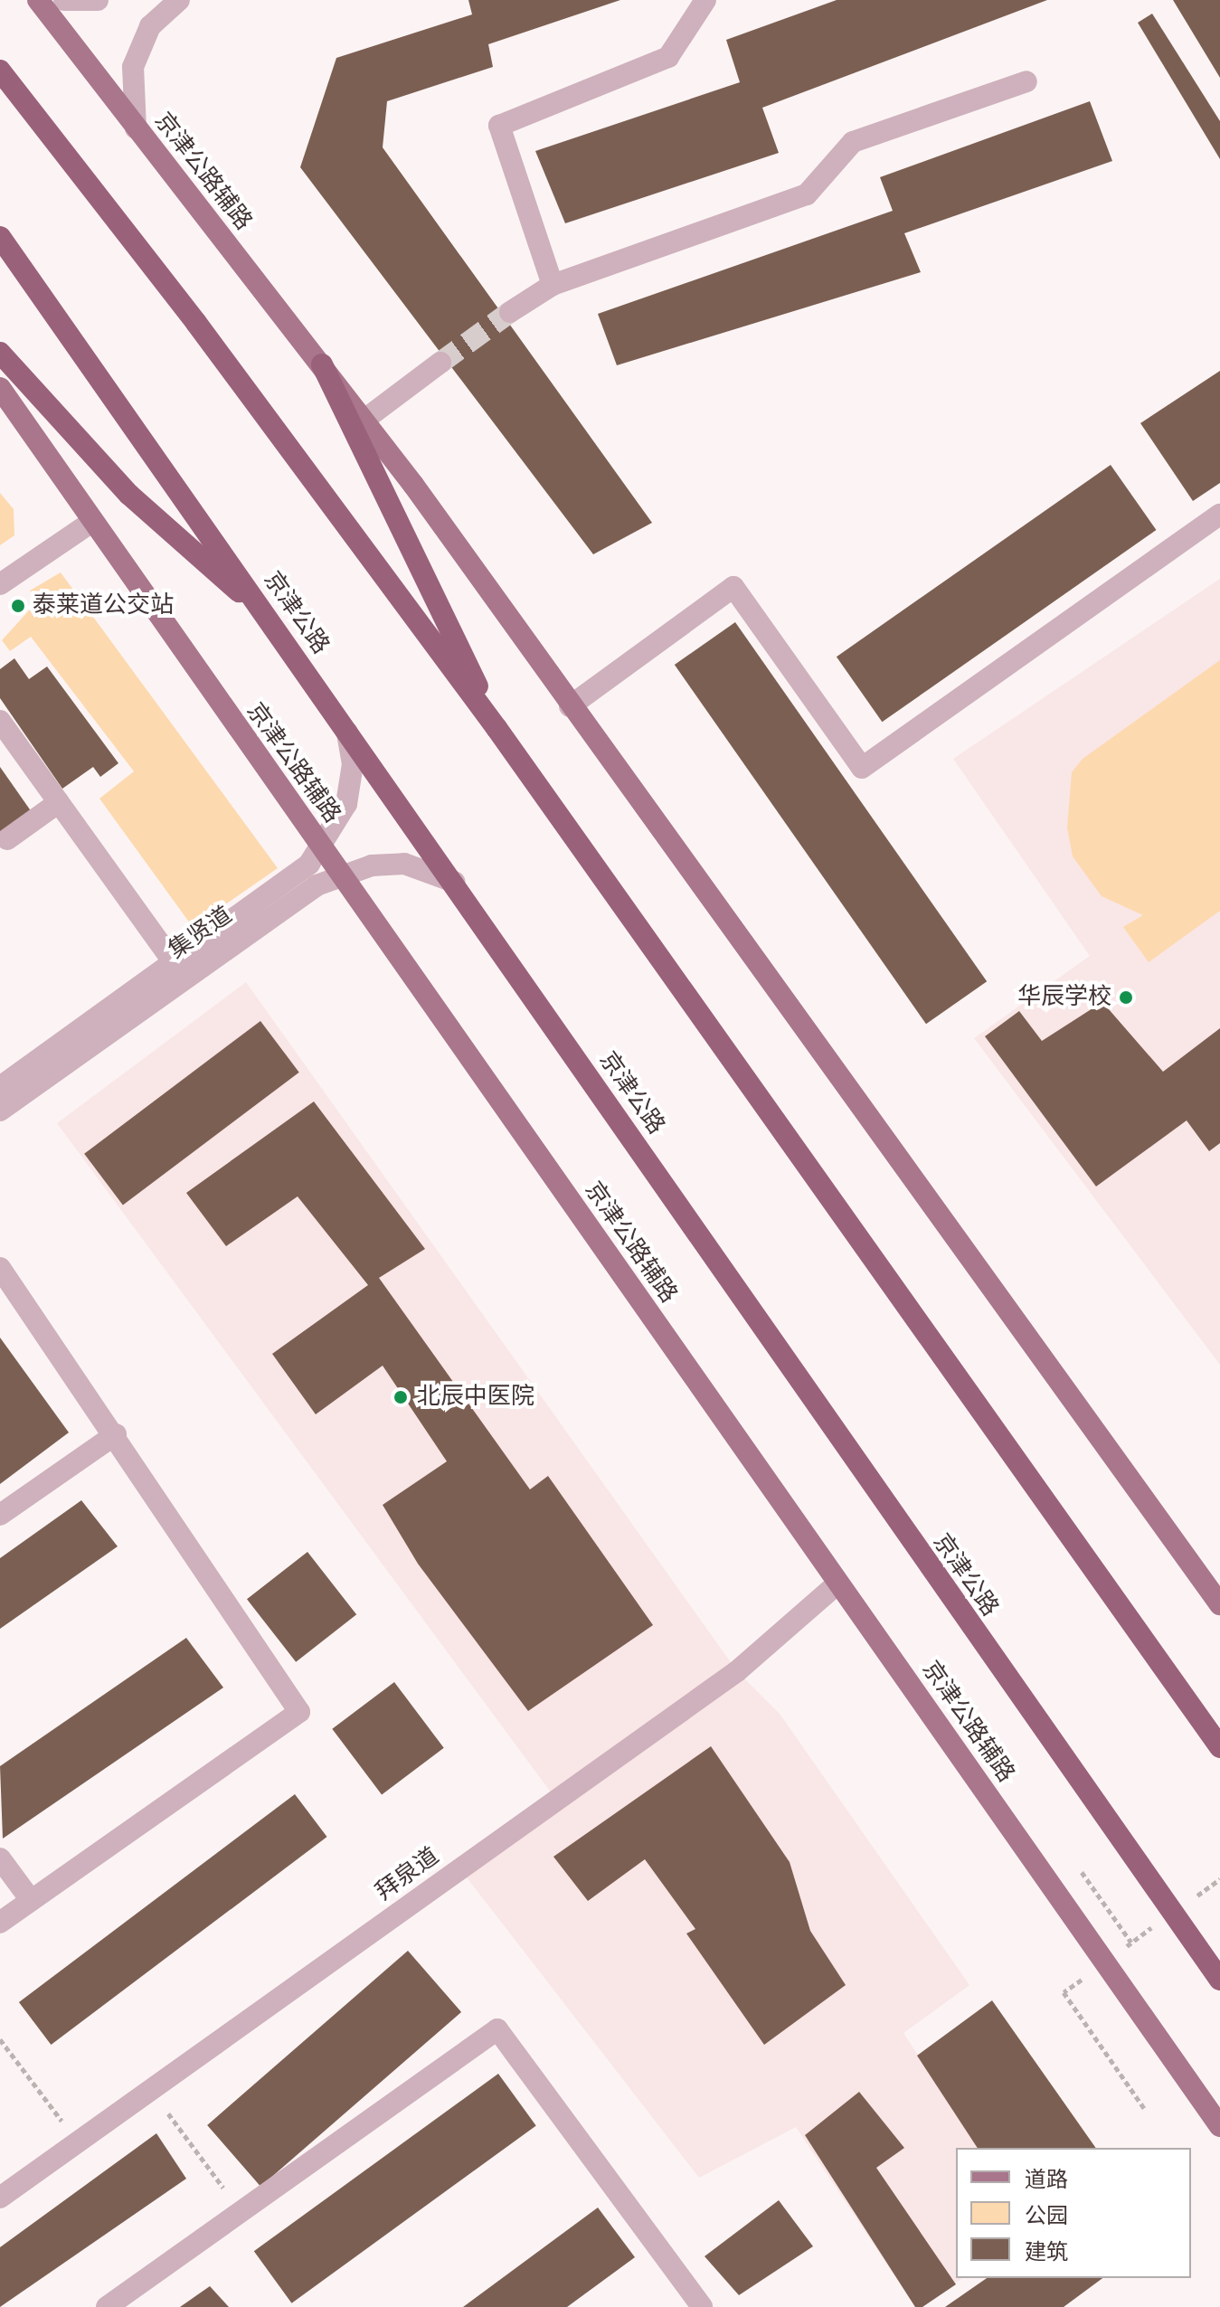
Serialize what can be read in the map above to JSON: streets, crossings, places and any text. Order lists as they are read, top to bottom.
{
  "streets": {
    "highway": ["京津公路"],
    "main road": ["京津公路辅路"],
    "street": ["集贤道", "拜泉道"]
  },
  "crossings": [
    ["京津公路辅路", "集贤道"],
    ["京津公路辅路", "拜泉道"],
    ["京津公路", "集贤道"]
  ],
  "places": ["泰莱道公交站", "华辰学校", "北辰中医院"],
  "legend": ["道路", "公园", "建筑"]
}
